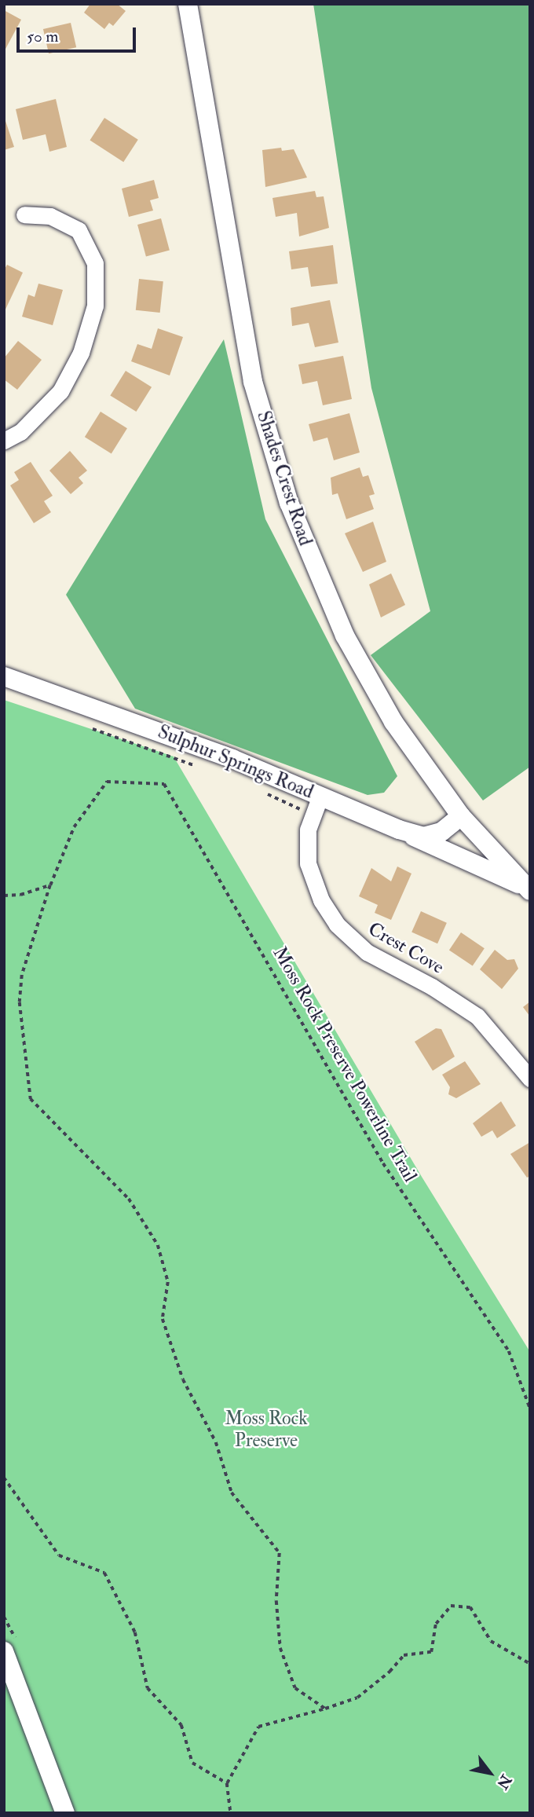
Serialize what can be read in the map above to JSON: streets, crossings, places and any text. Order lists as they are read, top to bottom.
{
  "streets": {
    "street": ["Shades Crest Road", "Sulphur Springs Road", "Crest Cove"],
    "path": ["Moss Rock Preserve Powerline Trail"]
  },
  "crossings": [
    ["Shades Crest Road", "Sulphur Springs Road"],
    ["Sulphur Springs Road", "Crest Cove"]
  ],
  "parks": ["Moss Rock Preserve"],
  "scale_bar": "50 m",
  "north": "bottom right"
}
